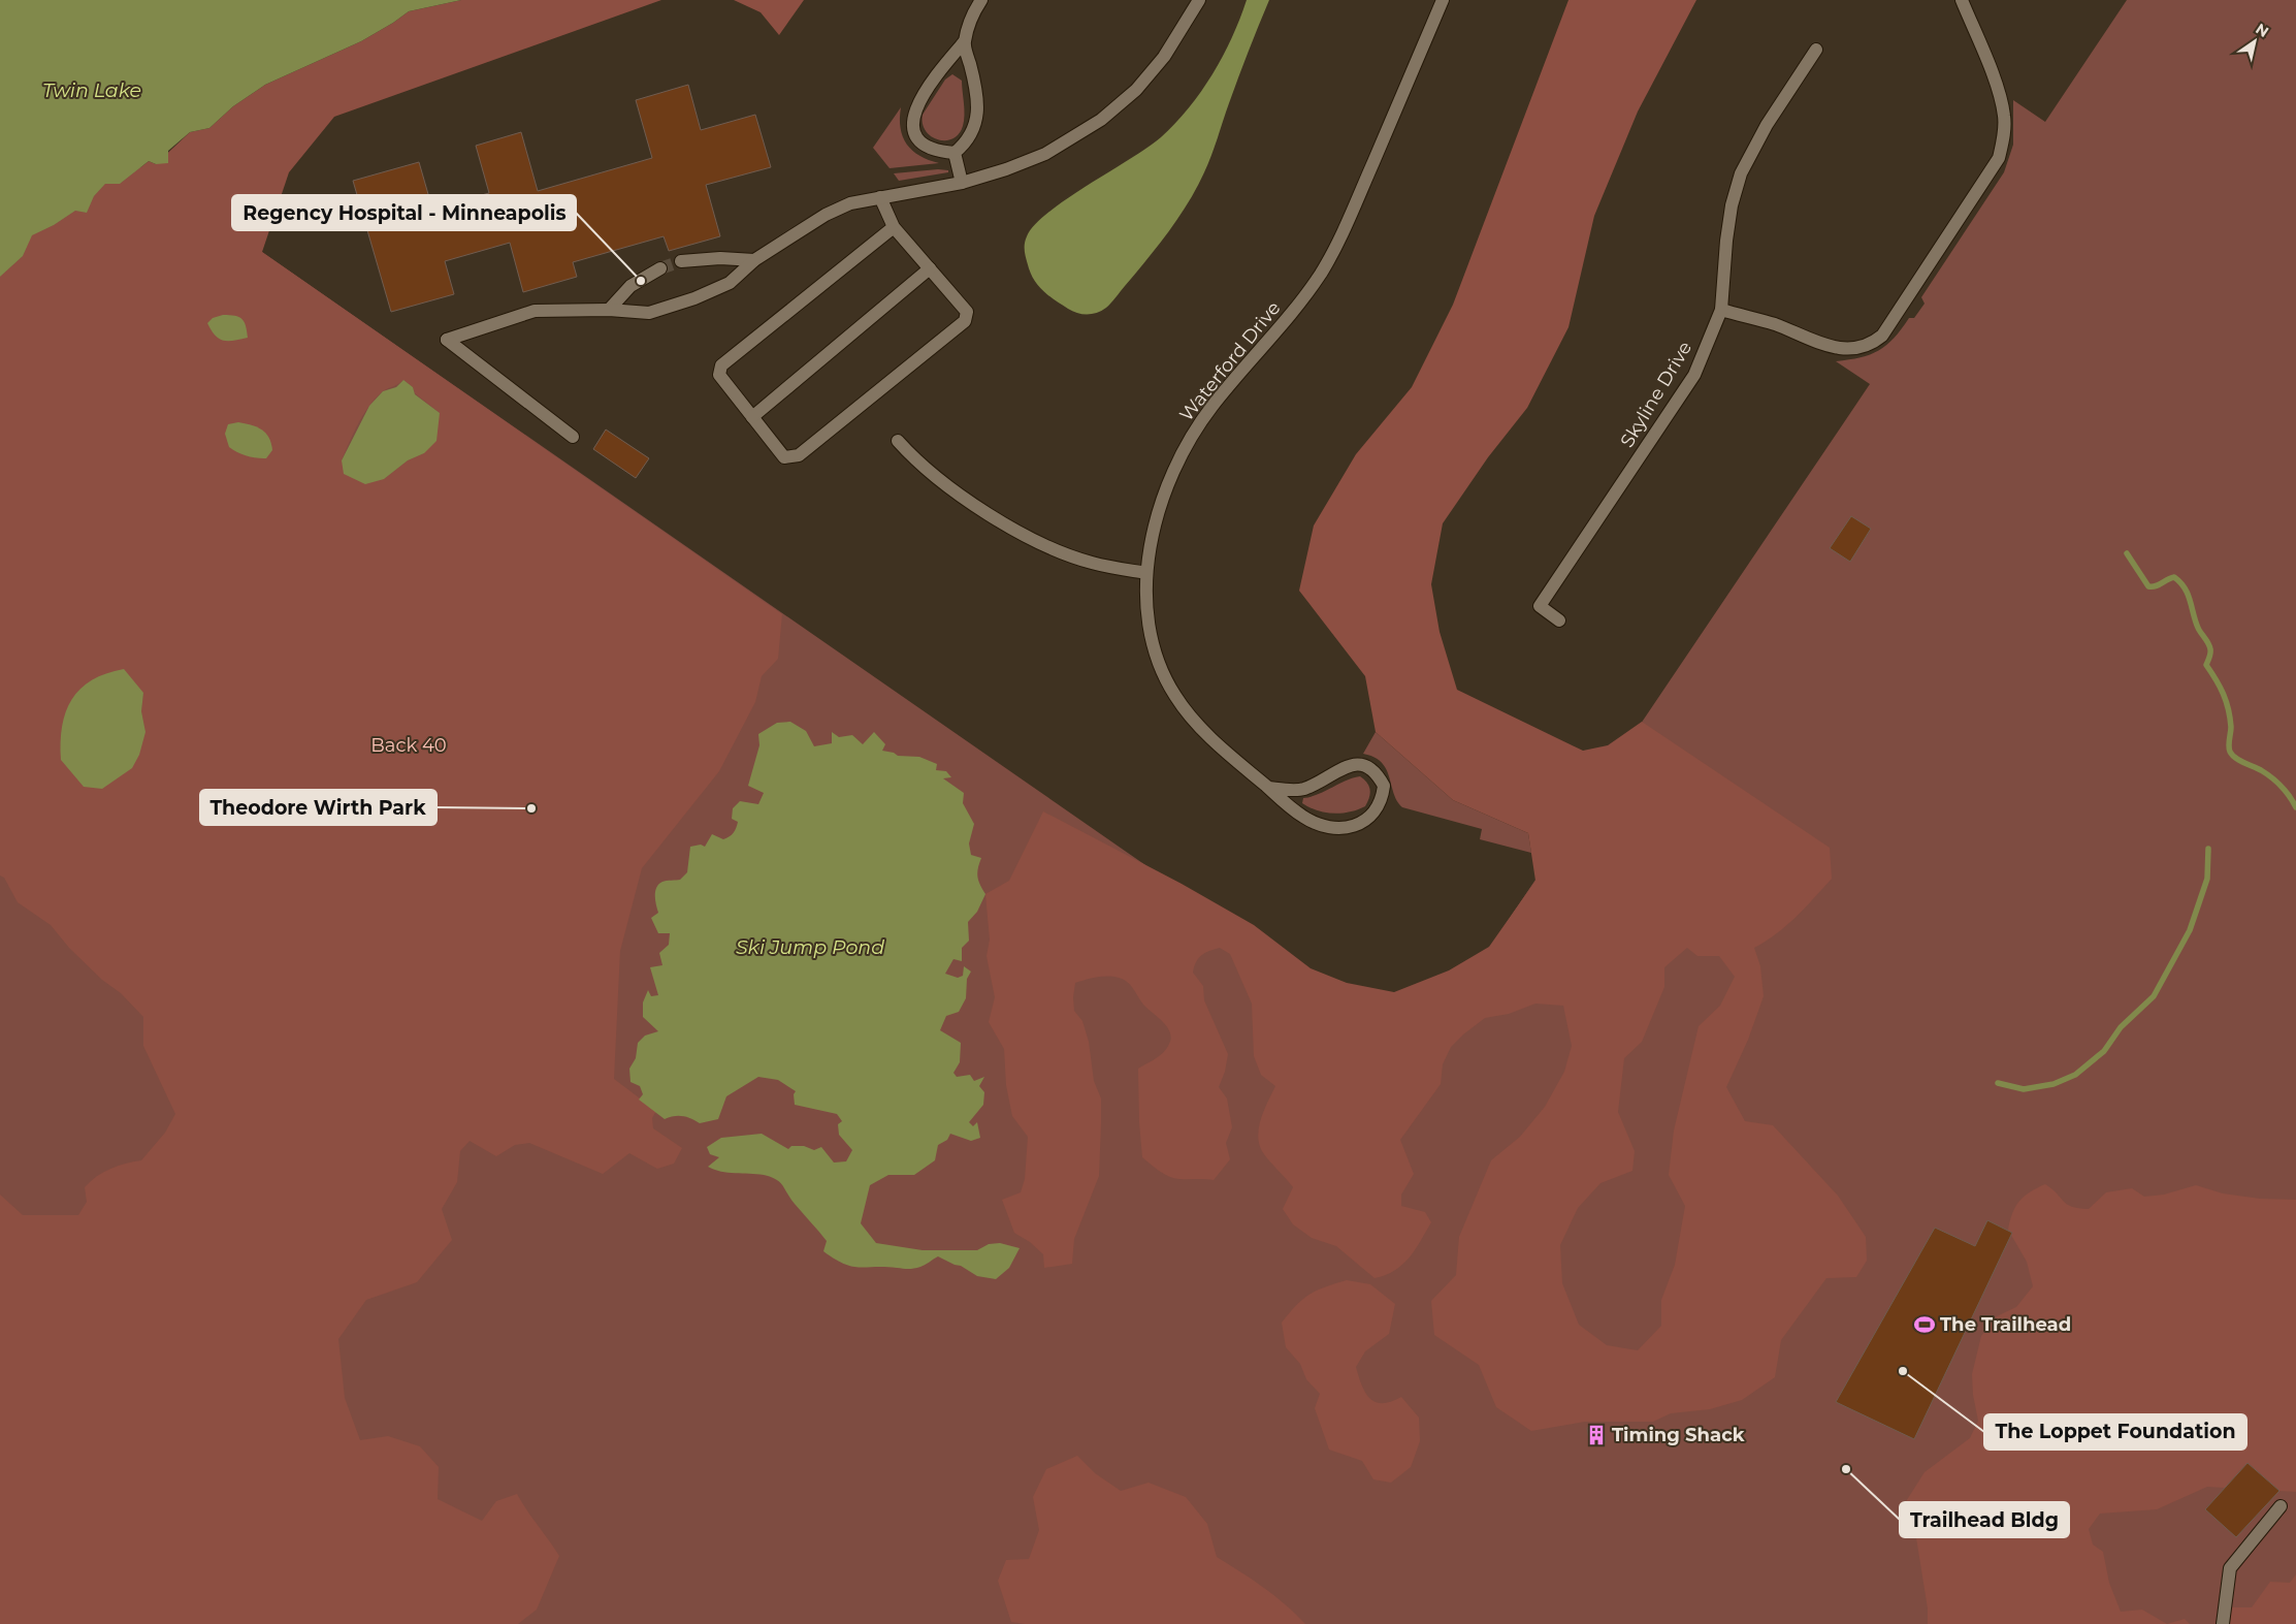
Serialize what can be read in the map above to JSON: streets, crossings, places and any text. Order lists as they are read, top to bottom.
{
  "streets": {
    "street": ["Waterford Drive", "Skyline Drive"]
  },
  "water": ["Twin Lake", "Ski Jump Pond"],
  "parks": ["Back 40"],
  "places": {
    "other": [
      "Regency Hospital - Minneapolis",
      "Theodore Wirth Park",
      "The Loppet Foundation",
      "Trailhead Bldg"
    ],
    "sports": ["The Trailhead"],
    "building": ["Timing Shack"]
  },
  "north": "top right"
}
